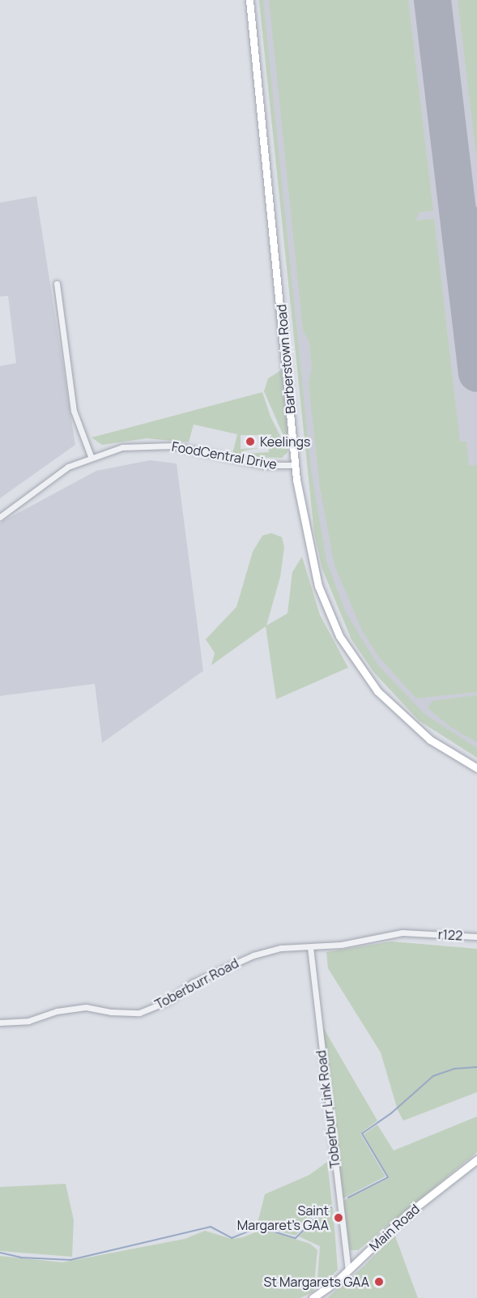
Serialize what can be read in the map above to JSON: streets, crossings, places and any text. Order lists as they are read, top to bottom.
{
  "streets": {
    "main road": ["Barberstown Road", "Main Road"],
    "street": [
      "FoodCentral Drive",
      "r122",
      "Toberburr Road",
      "Toberburr Link Road"
    ]
  },
  "crossings": [
    ["Barberstown Road", "FoodCentral Drive"],
    ["r122", "Toberburr Road"],
    ["Toberburr Road", "Toberburr Link Road"],
    ["Toberburr Link Road", "Main Road"]
  ],
  "places": ["Keelings", "Saint Margaret's GAA", "St Margarets GAA"]
}
